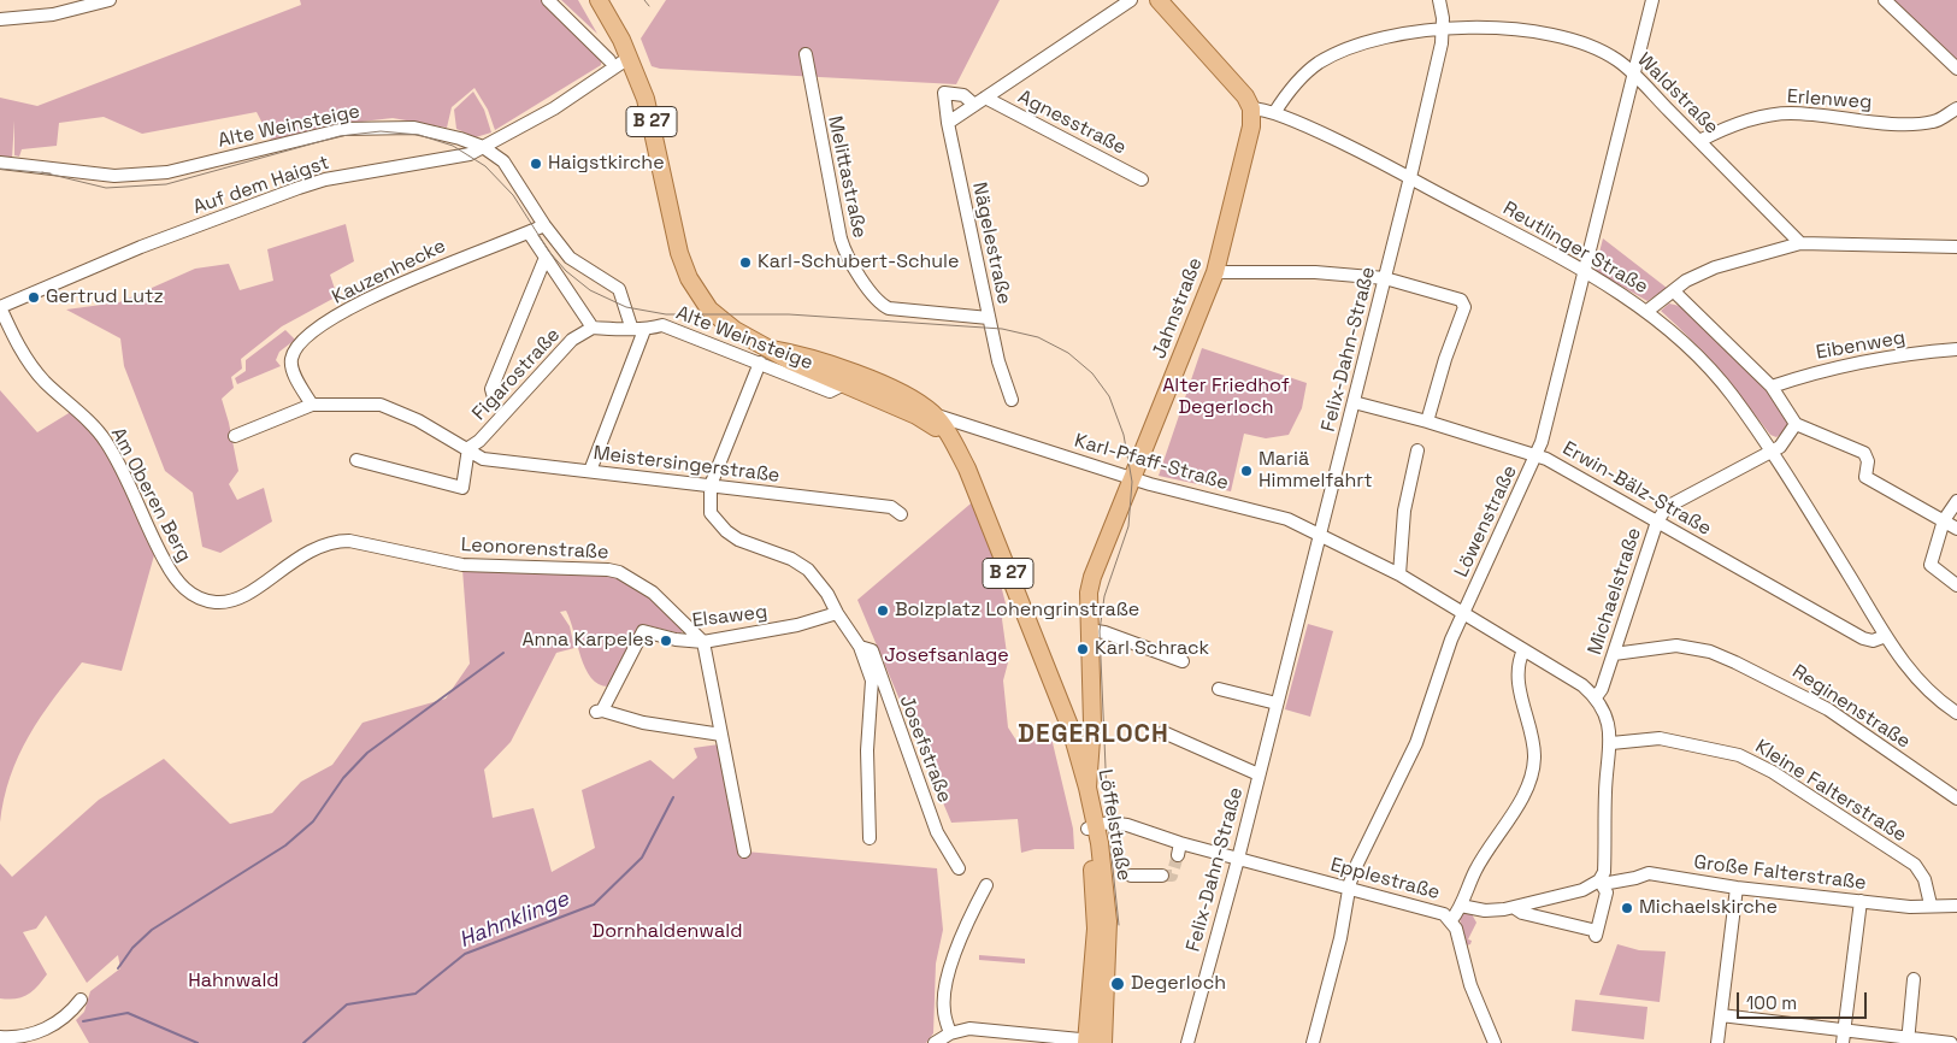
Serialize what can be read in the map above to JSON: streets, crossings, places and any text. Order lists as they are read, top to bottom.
{
  "streets": {
    "main road": ["B 27", "Jahnstraße", "Löffelstraße"],
    "street": [
      "Waldstraße",
      "Erlenweg",
      "Agnesstraße",
      "Alte Weinsteige",
      "Melittastraße",
      "Auf dem Haigst",
      "Nägelestraße",
      "Reutlinger Straße",
      "Kauzenhecke",
      "Eibenweg",
      "Felix-Dahn-Straße",
      "Figarostraße",
      "Karl-Pfaff-Straße",
      "Meistersingerstraße",
      "Erwin-Bälz-Straße",
      "Am Oberen Berg",
      "Löwenstraße",
      "Leonorenstraße",
      "Michaelstraße",
      "Elsaweg",
      "Reginenstraße",
      "Josefstraße",
      "Kleine Falterstraße",
      "Große Falterstraße",
      "Epplestraße"
    ]
  },
  "crossings": [
    ["Waldstraße", "Erlenweg"],
    ["Waldstraße", "Reutlinger Straße"],
    ["Waldstraße", "Felix-Dahn-Straße"],
    ["Waldstraße", "Löwenstraße"],
    ["B 27", "Alte Weinsteige"],
    ["B 27", "Auf dem Haigst"],
    ["B 27", "Karl-Pfaff-Straße"],
    ["B 27", "Löffelstraße"],
    ["Alte Weinsteige", "Auf dem Haigst"],
    ["Alte Weinsteige", "Figarostraße"],
    ["Melittastraße", "Nägelestraße"],
    ["Auf dem Haigst", "Am Oberen Berg"],
    ["Reutlinger Straße", "Jahnstraße"],
    ["Reutlinger Straße", "Eibenweg"],
    ["Reutlinger Straße", "Felix-Dahn-Straße"],
    ["Reutlinger Straße", "Erwin-Bälz-Straße"],
    ["Reutlinger Straße", "Löwenstraße"],
    ["Reutlinger Straße", "Michaelstraße"],
    ["Kauzenhecke", "Meistersingerstraße"],
    ["Jahnstraße", "Karl-Pfaff-Straße"],
    ["Jahnstraße", "Löffelstraße"],
    ["Felix-Dahn-Straße", "Karl-Pfaff-Straße"],
    ["Felix-Dahn-Straße", "Erwin-Bälz-Straße"],
    ["Felix-Dahn-Straße", "Epplestraße"],
    ["Figarostraße", "Meistersingerstraße"],
    ["Karl-Pfaff-Straße", "Löwenstraße"],
    ["Karl-Pfaff-Straße", "Michaelstraße"],
    ["Karl-Pfaff-Straße", "Kleine Falterstraße"],
    ["Karl-Pfaff-Straße", "Große Falterstraße"],
    ["Erwin-Bälz-Straße", "Löwenstraße"],
    ["Erwin-Bälz-Straße", "Michaelstraße"],
    ["Am Oberen Berg", "Leonorenstraße"],
    ["Löwenstraße", "Epplestraße"],
    ["Leonorenstraße", "Elsaweg"],
    ["Michaelstraße", "Reginenstraße"],
    ["Kleine Falterstraße", "Große Falterstraße"],
    ["Löffelstraße", "Epplestraße"]
  ],
  "districts": ["DEGERLOCH"],
  "water": ["Hahnklinge"],
  "parks": [
    "Alter Friedhof Degerloch",
    "Josefsanlage",
    "Dornhaldenwald",
    "Hahnwald"
  ],
  "places": [
    "Haigstkirche",
    "Karl-Schubert-Schule",
    "Gertrud Lutz",
    "Mariä Himmelfahrt",
    "Bolzplatz Lohengrinstraße",
    "Anna Karpeles",
    "Karl Schrack",
    "Michaelskirche",
    "Degerloch"
  ],
  "scale_bar": "100 m"
}
